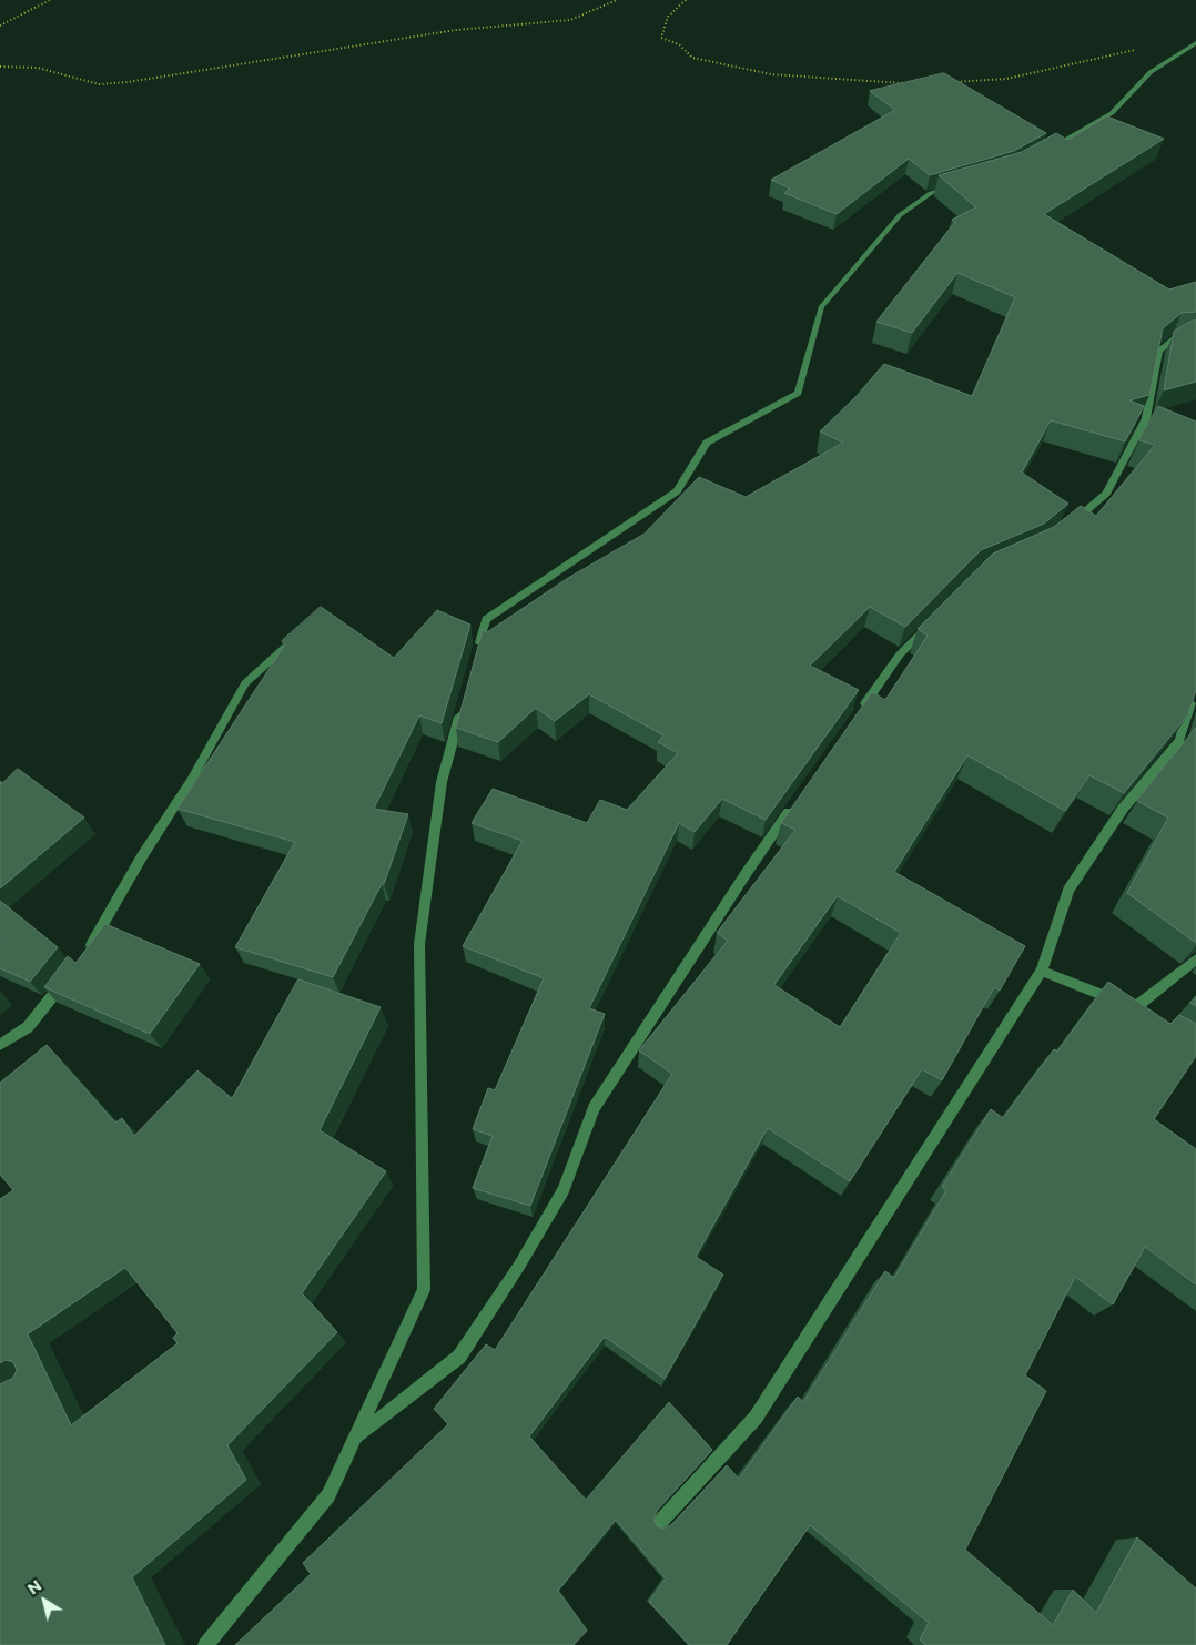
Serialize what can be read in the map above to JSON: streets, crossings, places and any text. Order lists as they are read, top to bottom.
{
  "north": "top left"
}
